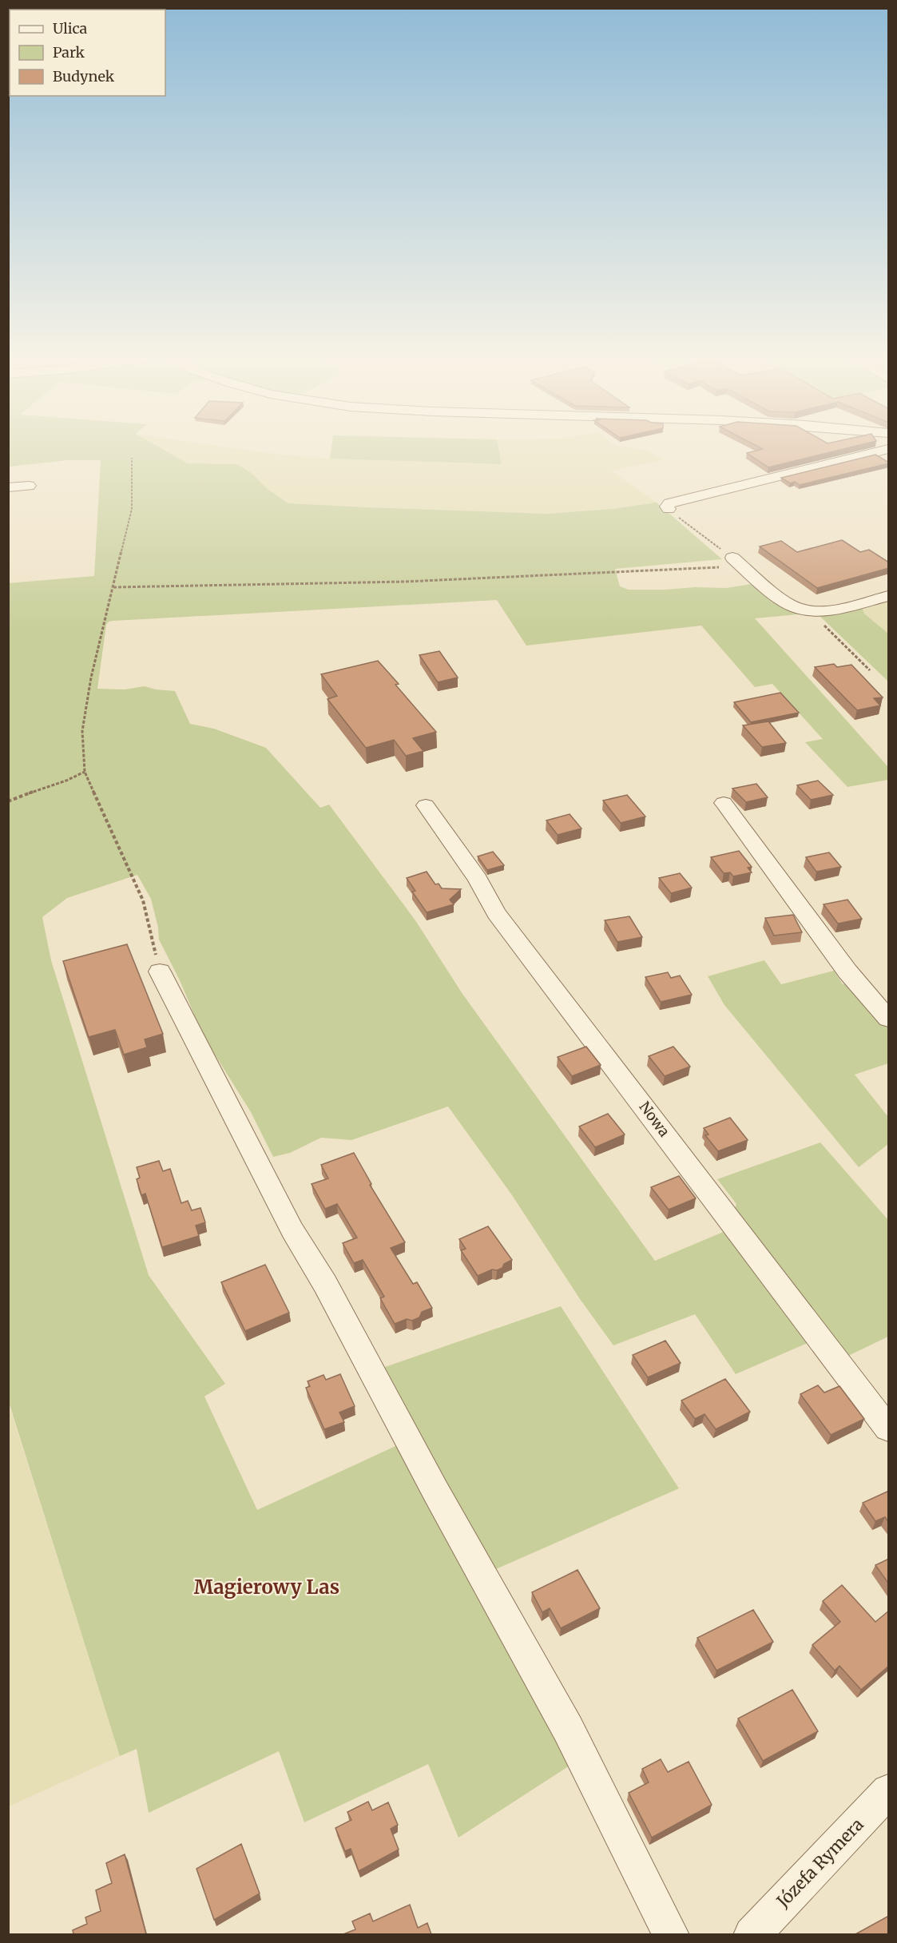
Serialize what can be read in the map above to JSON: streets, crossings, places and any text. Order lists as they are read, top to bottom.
{
  "streets": {
    "street": ["Nowa", "Józefa Rymera"]
  },
  "districts": ["Magierowy Las"],
  "legend": ["Ulica", "Park", "Budynek"]
}
